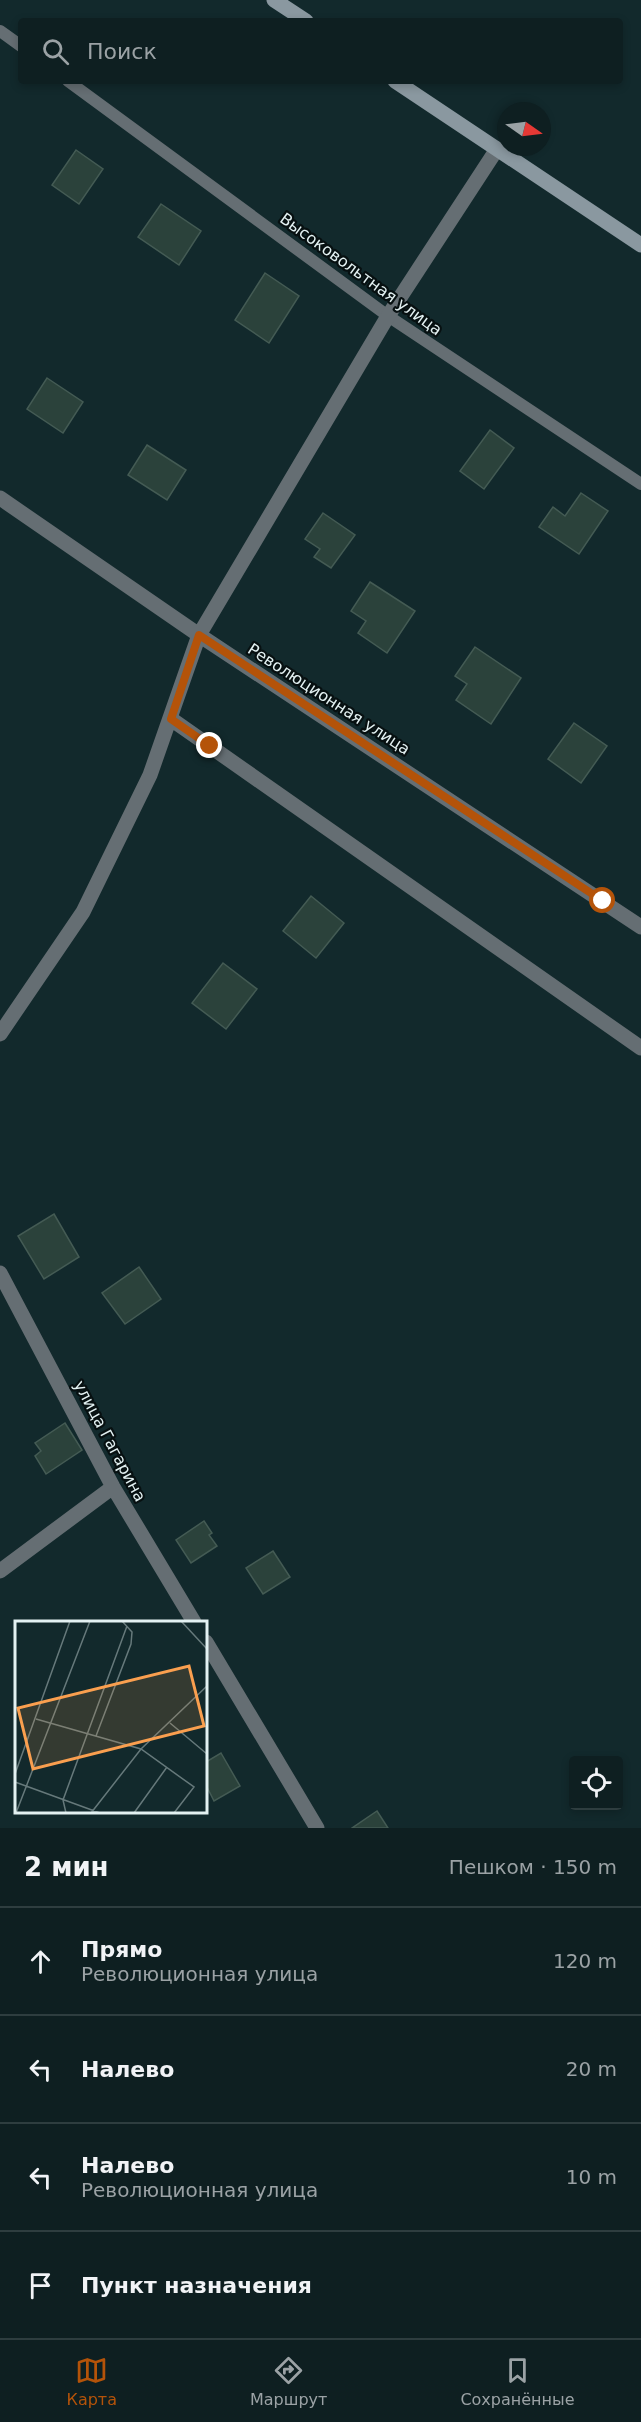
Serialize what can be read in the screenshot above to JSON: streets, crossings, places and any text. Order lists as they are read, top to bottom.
{
  "streets": {
    "street": ["Революционная улица", "улица Гагарина"],
    "lane": ["Высоковольтная улица"]
  },
  "north": "right",
  "page": {
    "search": "Поиск",
    "heading": ["2 мин", "Пешком · 150 m"],
    "list": [
      ["Прямо", "Революционная улица", "120 m"],
      ["Налево", "20 m"],
      ["Налево", "Революционная улица", "10 m"],
      "Пункт назначения"
    ],
    "nav": ["Карта", "Маршрут", "Сохранённые"]
  }
}
